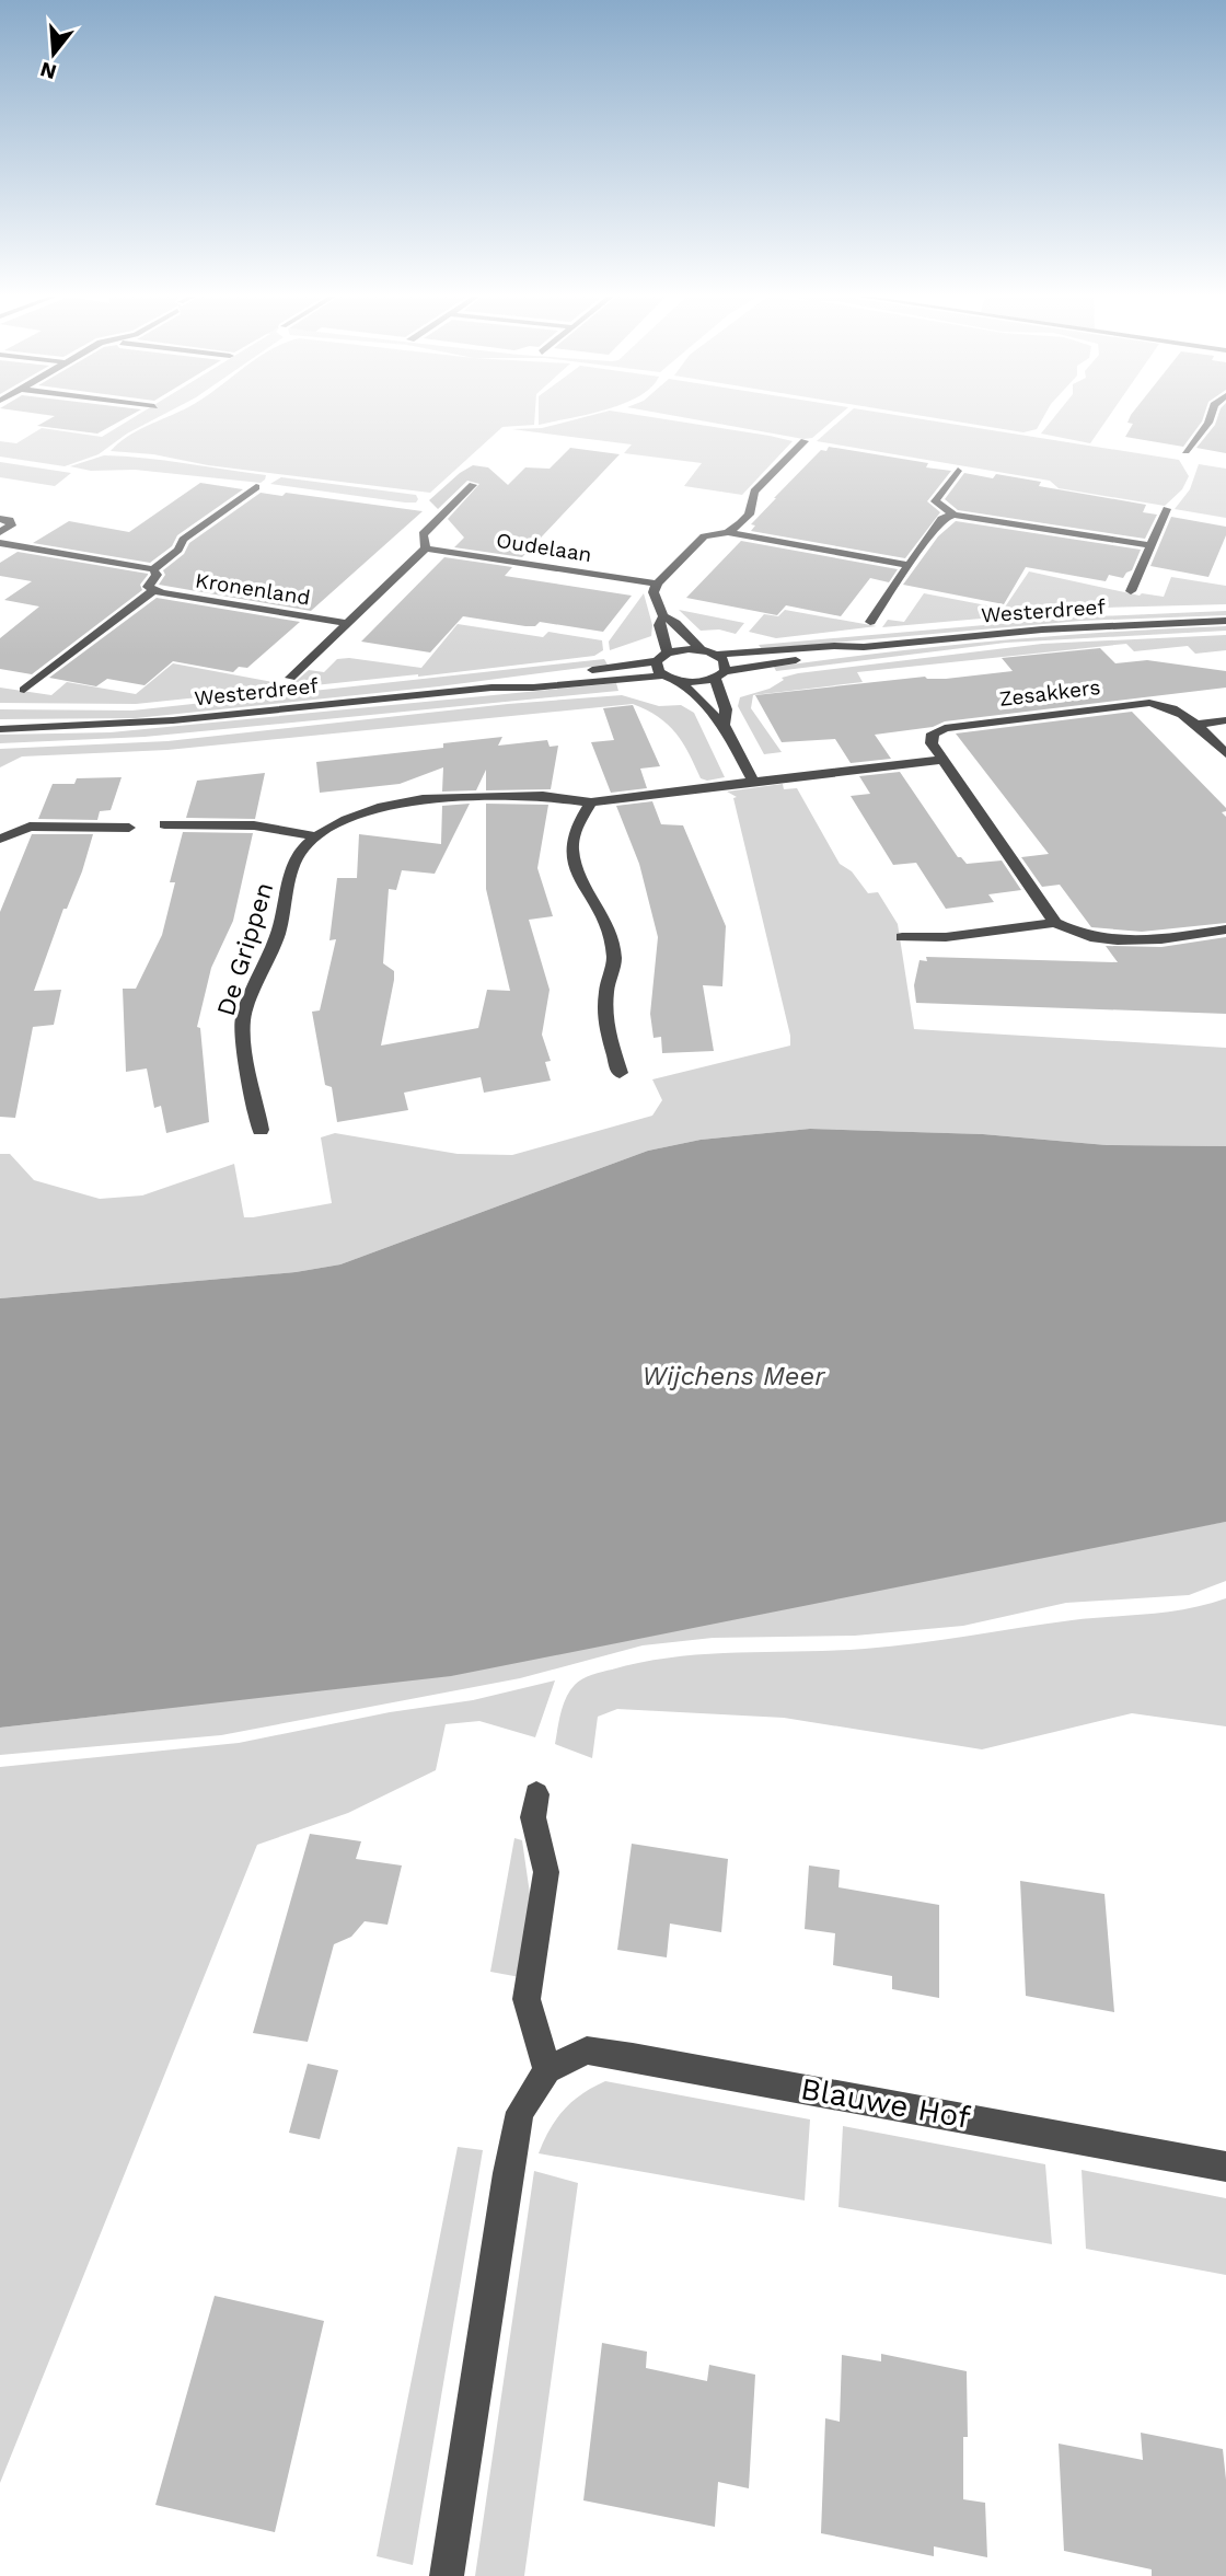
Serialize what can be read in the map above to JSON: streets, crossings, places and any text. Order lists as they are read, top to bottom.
{
  "streets": {
    "street": [
      "Oudelaan",
      "Kronenland",
      "Westerdreef",
      "Zesakkers",
      "De Grippen",
      "Blauwe Hof"
    ]
  },
  "crossings": [
    ["Oudelaan", "Kronenland"]
  ],
  "water": ["Wijchens Meer"],
  "north": "bottom"
}
